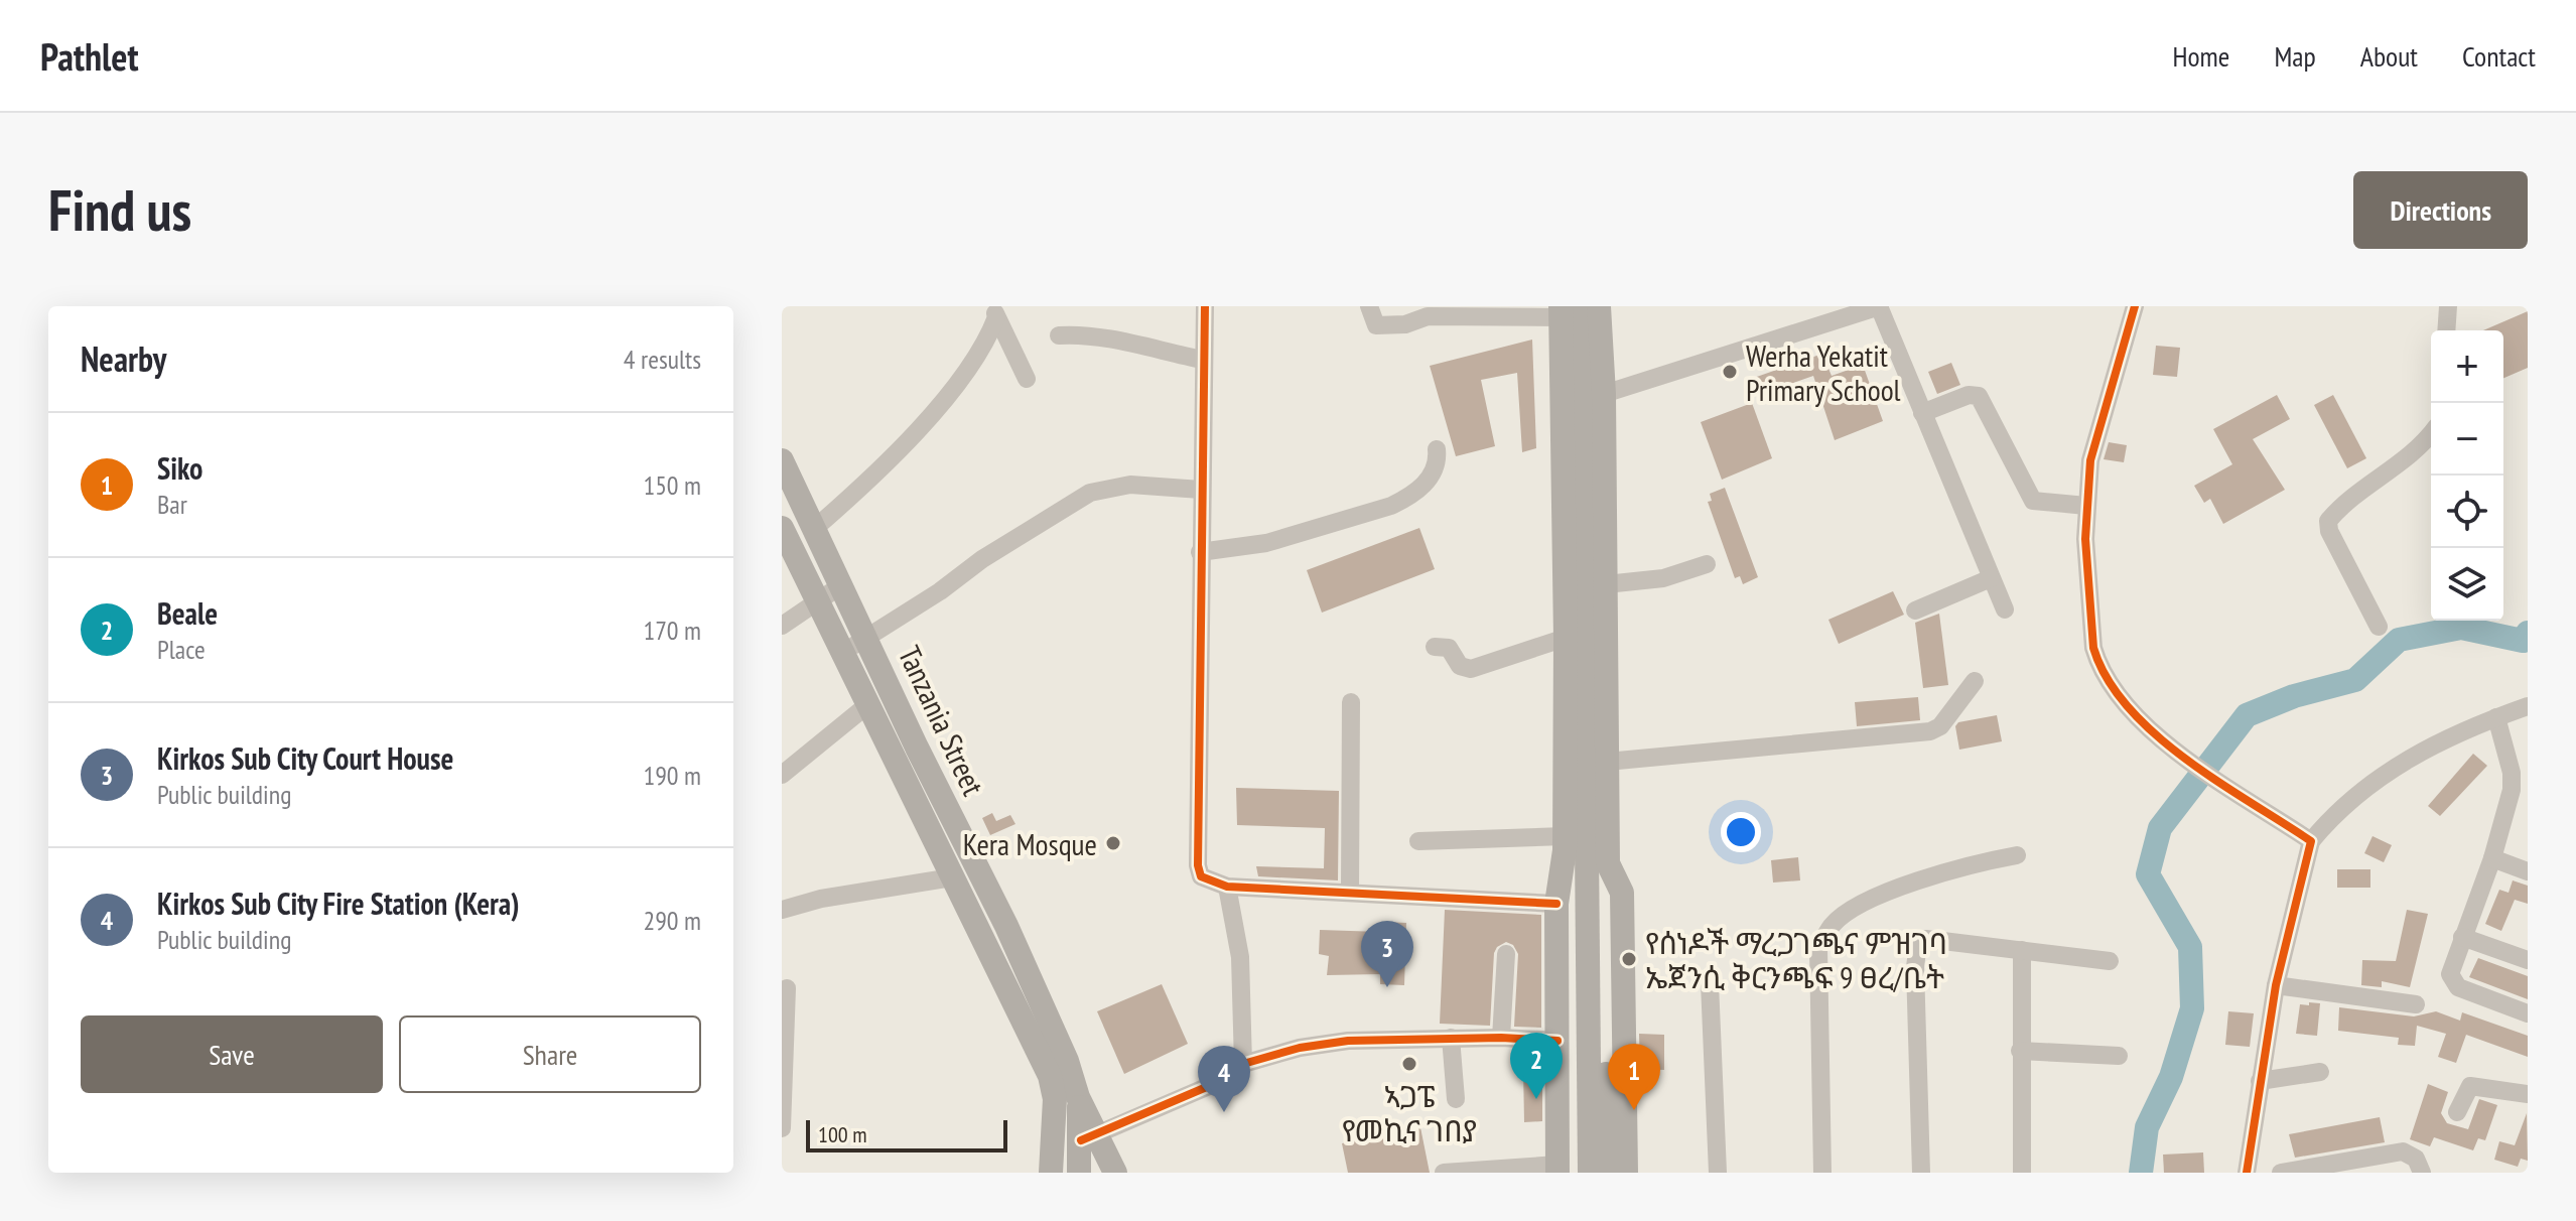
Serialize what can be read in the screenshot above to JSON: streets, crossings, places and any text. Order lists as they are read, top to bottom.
{
  "streets": {
    "main road": ["Tanzania Street"]
  },
  "places": [
    "Werha Yekatit Primary School",
    "Kera Mosque",
    "የሰነዶች ማረጋገጫና ምዝገባ ኤጀንሲ ቅርንጫፍ 9 ፀረ/ቤት",
    "ኣጋፔ የመኪና ገበያ"
  ],
  "scale_bar": "100 m",
  "page": {
    "header": "Pathlet",
    "nav": [
      "Home",
      "Map",
      "About",
      "Contact"
    ],
    "buttons": [
      "Directions",
      ["Save", "Share"]
    ],
    "title": "Find us",
    "heading": ["Nearby", "4 results"],
    "map_buttons": ["+", "−"],
    "list": [
      {
        "mark": "1",
        "name": "Siko",
        "note": "Bar",
        "value": "150 m"
      },
      {
        "mark": "2",
        "name": "Beale",
        "note": "Place",
        "value": "170 m"
      },
      {
        "mark": "3",
        "name": "Kirkos Sub City Court House",
        "note": "Public building",
        "value": "190 m"
      },
      {
        "mark": "4",
        "name": "Kirkos Sub City Fire Station (Kera)",
        "note": "Public building",
        "value": "290 m"
      }
    ],
    "pins": [
      "3",
      "2",
      "1",
      "4"
    ],
    "scale": "100 m"
  }
}
